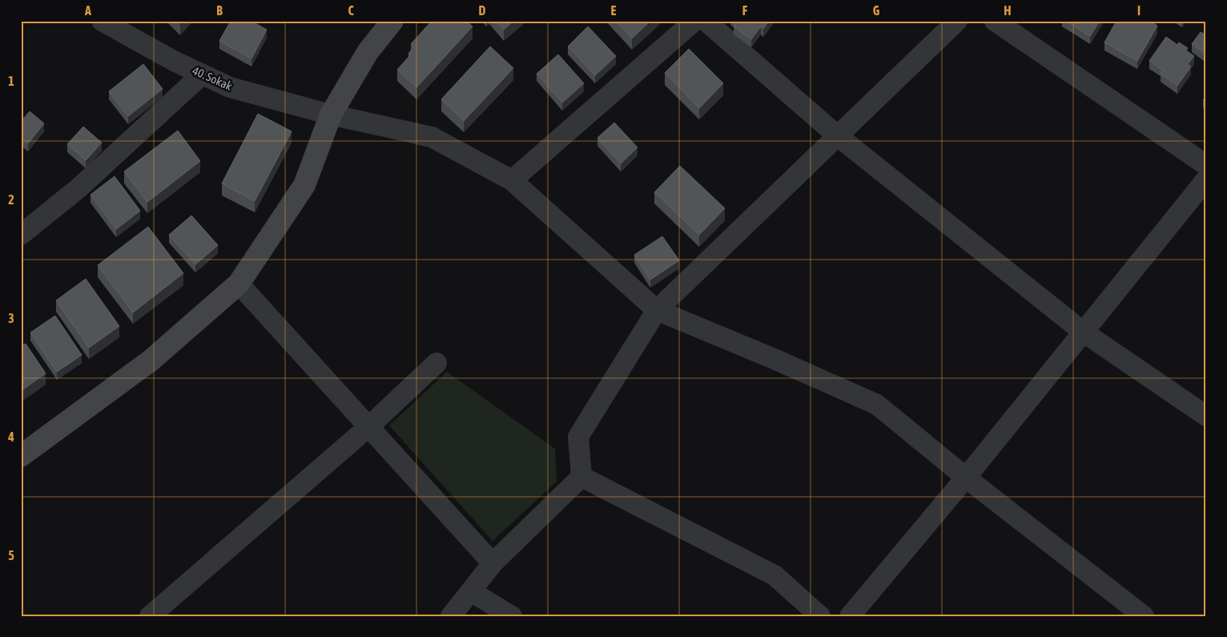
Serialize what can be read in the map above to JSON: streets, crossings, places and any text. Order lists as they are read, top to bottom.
{
  "streets": {
    "street": ["40. Sokak"]
  },
  "grid": {
    "columns": [
      "A",
      "B",
      "C",
      "D",
      "E",
      "F",
      "G",
      "H",
      "I"
    ],
    "rows": [
      "1",
      "2",
      "3",
      "4",
      "5"
    ]
  }
}
